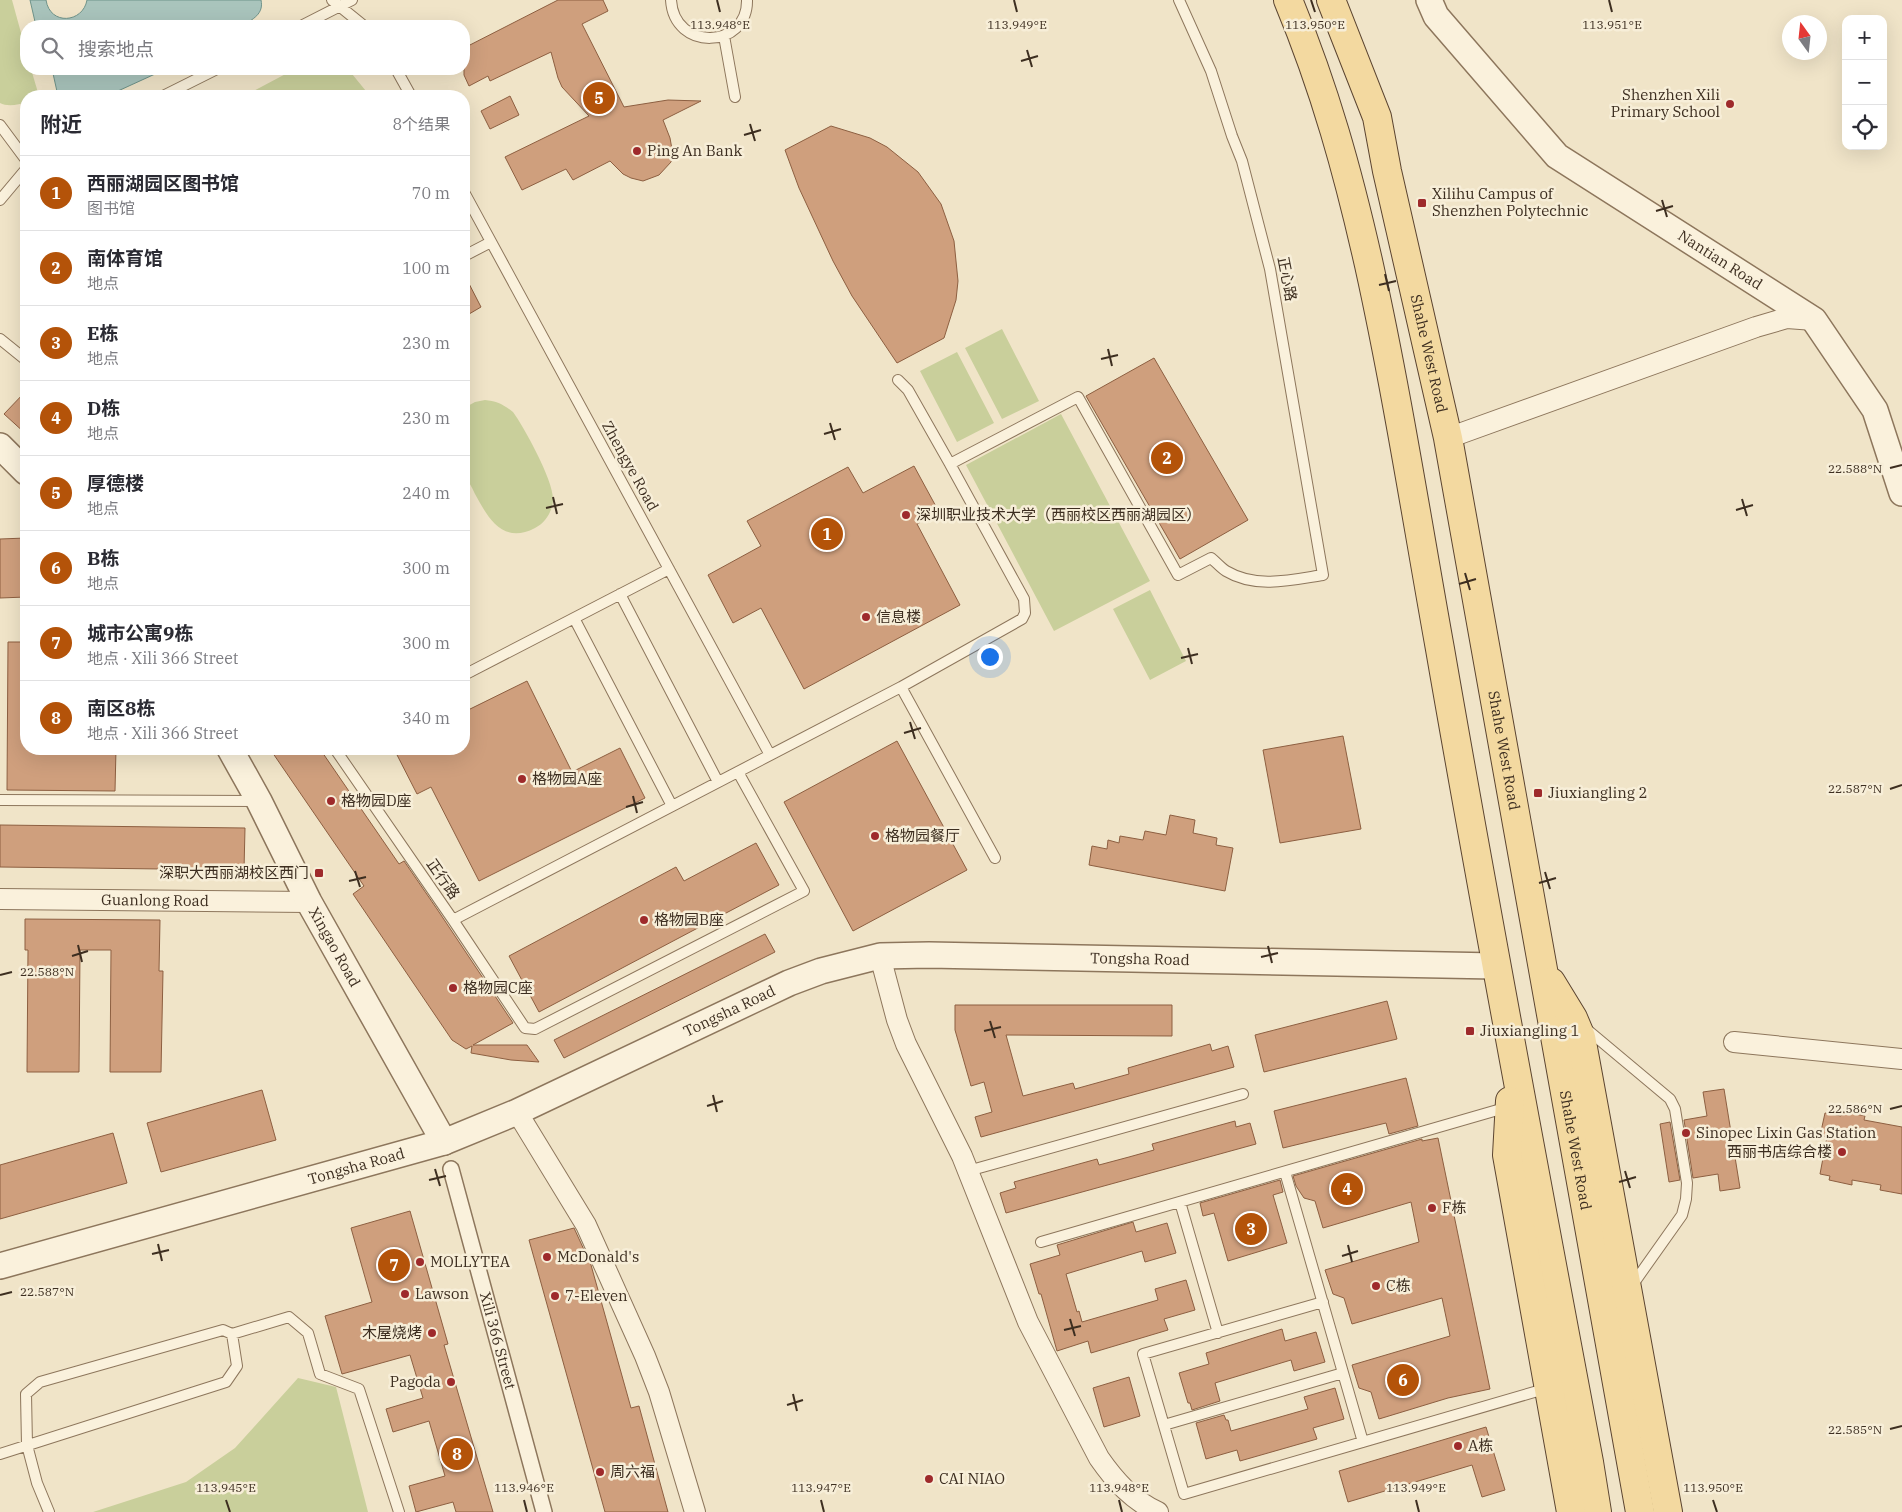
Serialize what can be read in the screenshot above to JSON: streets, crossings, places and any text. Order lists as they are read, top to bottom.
{
  "streets": {
    "main road": ["Shahe West Road"],
    "street": [
      "Nantian Road",
      "Guanlong Road",
      "Xingao Road",
      "Tongsha Road",
      "Xili 366 Street"
    ],
    "lane": ["正心路", "Zhengye Road", "正行路"]
  },
  "crossings": [
    ["Guanlong Road", "Xingao Road"],
    ["Xingao Road", "Tongsha Road"]
  ],
  "places": {
    "other": [
      "Shenzhen Xili Primary School",
      "Ping An Bank",
      "深圳职业技术大学（西丽校区西丽湖园区）",
      "信息楼",
      "格物园A座",
      "格物园D座",
      "格物园餐厅",
      "格物园B座",
      "格物园C座",
      "Sinopec Lixin Gas Station",
      "西丽书店综合楼",
      "F栋",
      "McDonald's",
      "MOLLYTEA",
      "C栋",
      "Lawson",
      "7-Eleven",
      "木屋烧烤",
      "Pagoda",
      "A栋",
      "周六福",
      "CAI NIAO"
    ],
    "transit": [
      "Xilihu Campus of Shenzhen Polytechnic",
      "Jiuxiangling 2",
      "深职大西丽湖校区西门",
      "Jiuxiangling 1"
    ]
  },
  "north": "top",
  "page": {
    "map_buttons": ["+", "−"],
    "search": "搜索地点",
    "pins": [
      "5",
      "2",
      "1",
      "4",
      "3",
      "7",
      "6",
      "8"
    ],
    "heading": ["附近", "8个结果"],
    "list": [
      {
        "mark": "1",
        "name": "西丽湖园区图书馆",
        "note": "图书馆",
        "value": "70 m"
      },
      {
        "mark": "2",
        "name": "南体育馆",
        "note": "地点",
        "value": "100 m"
      },
      {
        "mark": "3",
        "name": "E栋",
        "note": "地点",
        "value": "230 m"
      },
      {
        "mark": "4",
        "name": "D栋",
        "note": "地点",
        "value": "230 m"
      },
      {
        "mark": "5",
        "name": "厚德楼",
        "note": "地点",
        "value": "240 m"
      },
      {
        "mark": "6",
        "name": "B栋",
        "note": "地点",
        "value": "300 m"
      },
      {
        "mark": "7",
        "name": "城市公寓9栋",
        "note": "地点 · Xili 366 Street",
        "value": "300 m"
      },
      {
        "mark": "8",
        "name": "南区8栋",
        "note": "地点 · Xili 366 Street",
        "value": "340 m"
      }
    ]
  },
  "coordinates": [
    "113.951°E",
    "113.948°E",
    "113.949°E",
    "113.950°E",
    "22.588°N",
    "22.587°N",
    "22.586°N",
    "22.585°N",
    "113.945°E",
    "113.946°E",
    "113.947°E"
  ]
}
